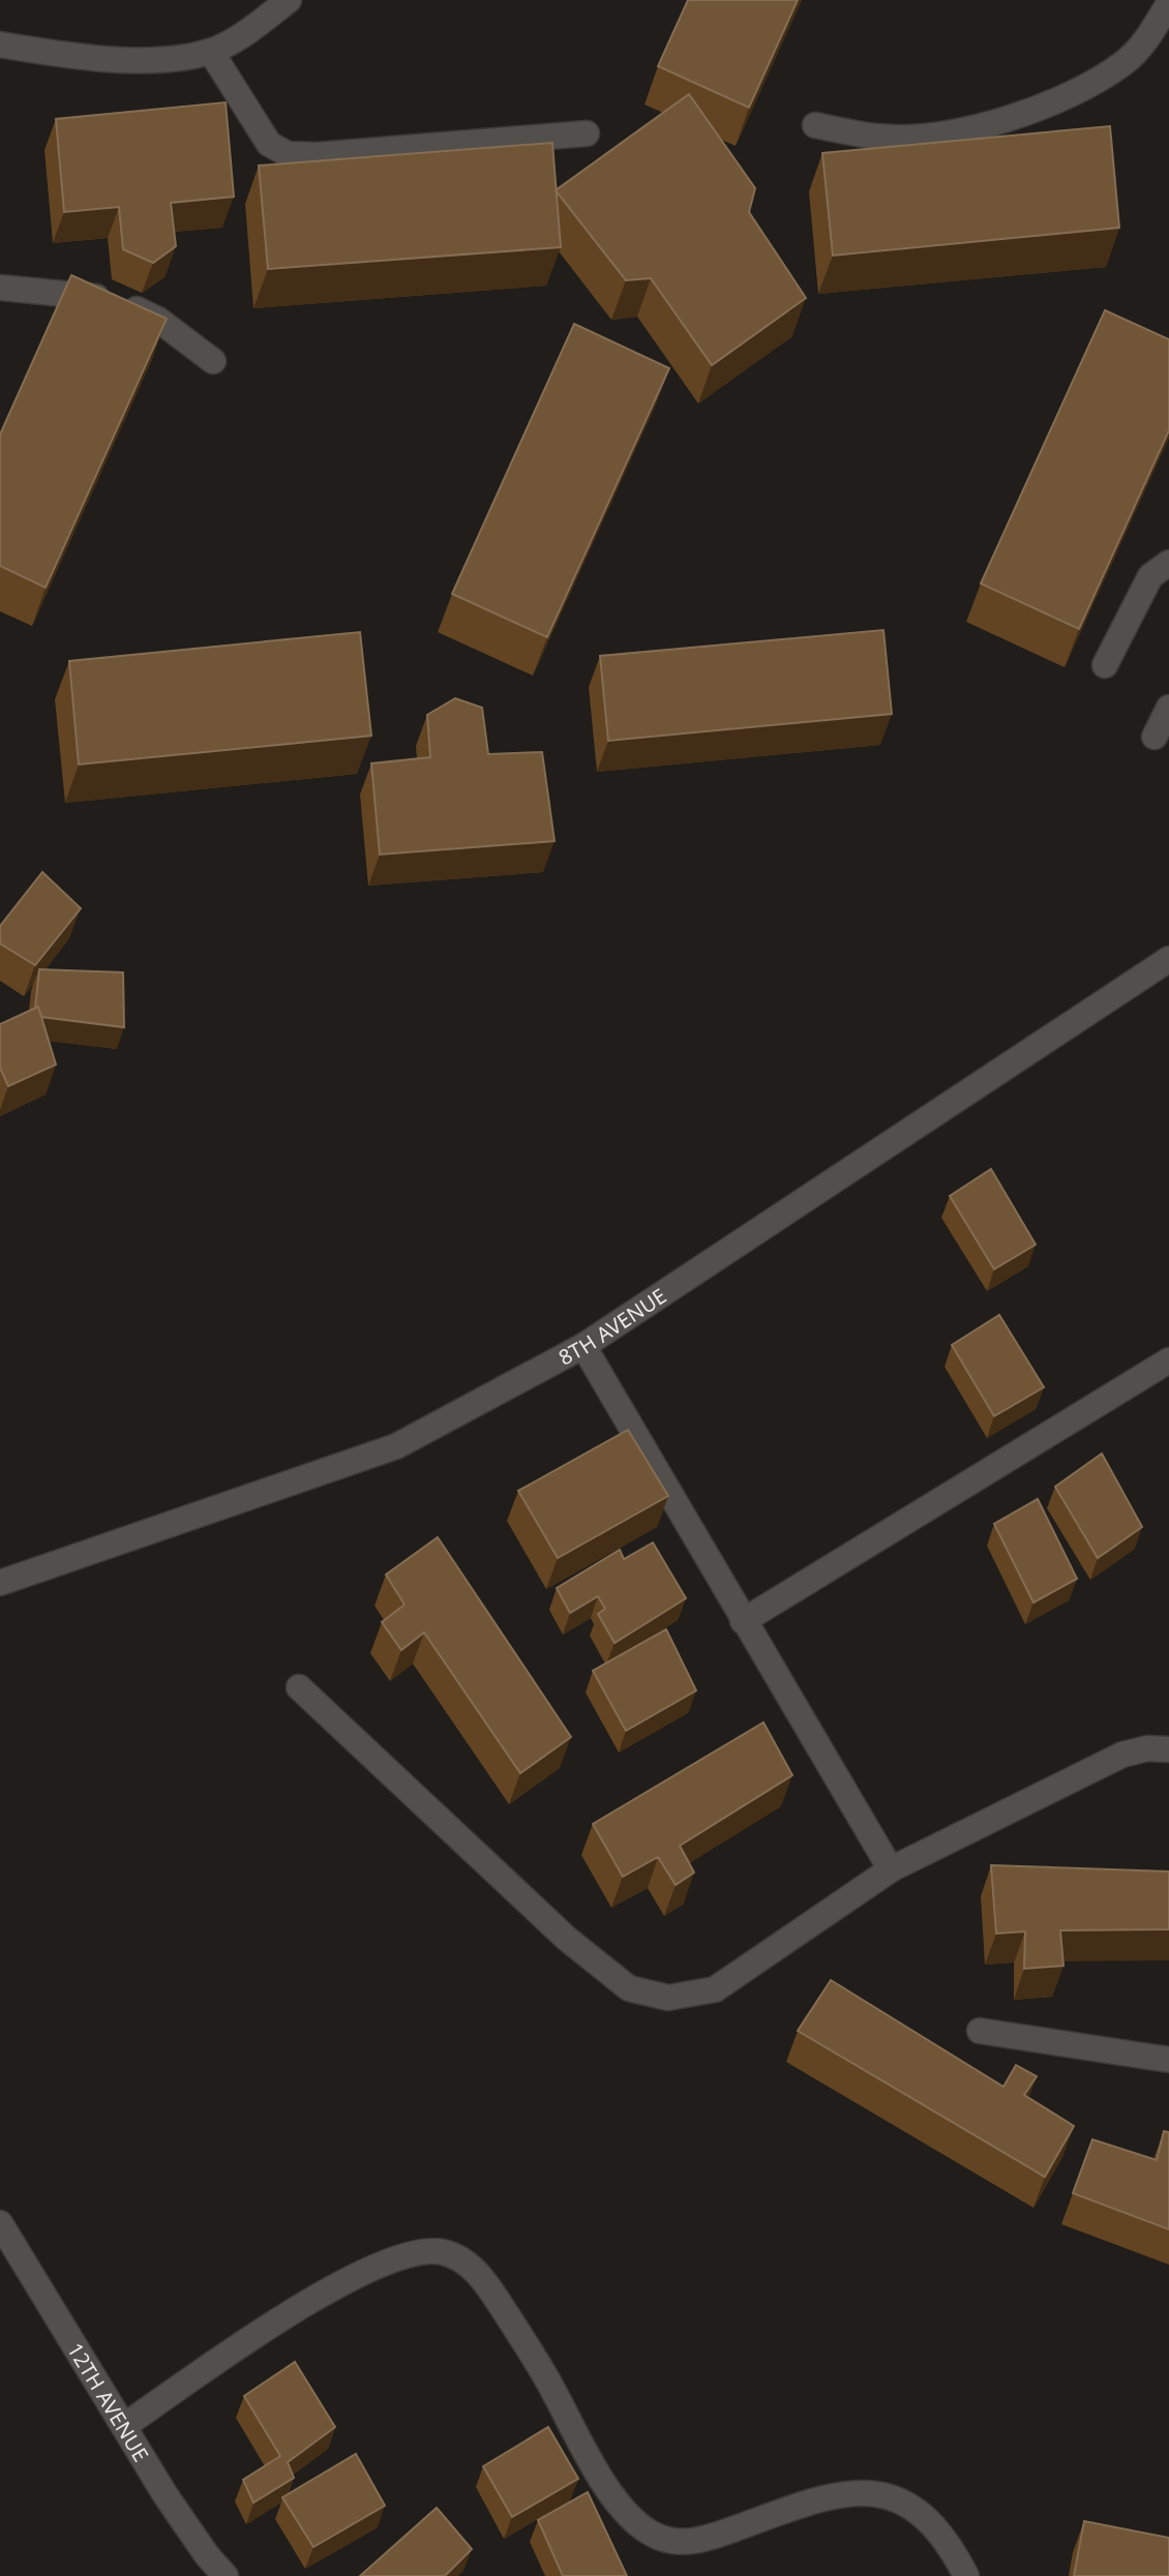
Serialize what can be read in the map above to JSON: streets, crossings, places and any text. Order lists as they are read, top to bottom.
{
  "streets": {
    "street": ["8TH AVENUE", "12TH AVENUE"]
  }
}
